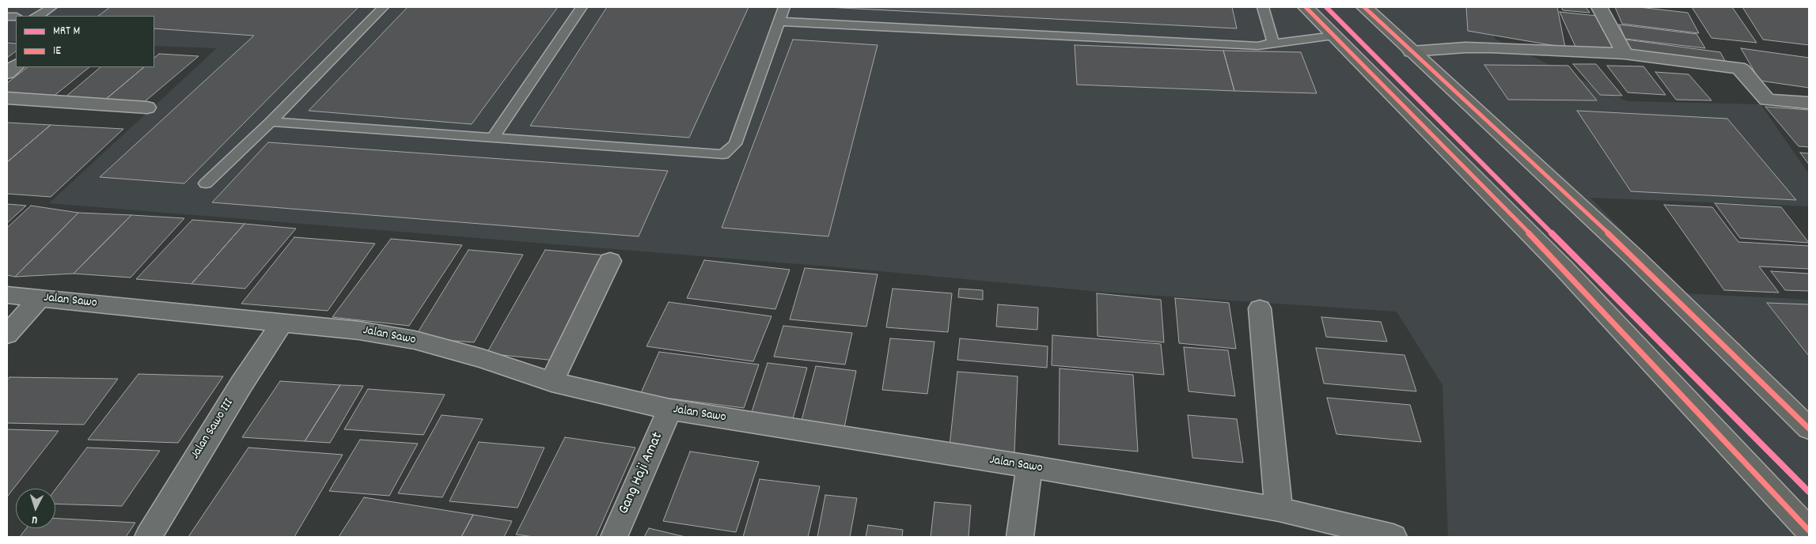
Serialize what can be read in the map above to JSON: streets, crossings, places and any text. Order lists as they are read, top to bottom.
{
  "streets": {
    "street": ["Jalan Sawo", "Jalan Sawo III", "Gang Haji Amat"]
  },
  "crossings": [
    ["Jalan Sawo", "Jalan Sawo III"],
    ["Jalan Sawo", "Gang Haji Amat"]
  ],
  "lines": ["metro line M", "transit line 1E"],
  "legend": ["MRT M", "1E"],
  "north": "bottom"
}
